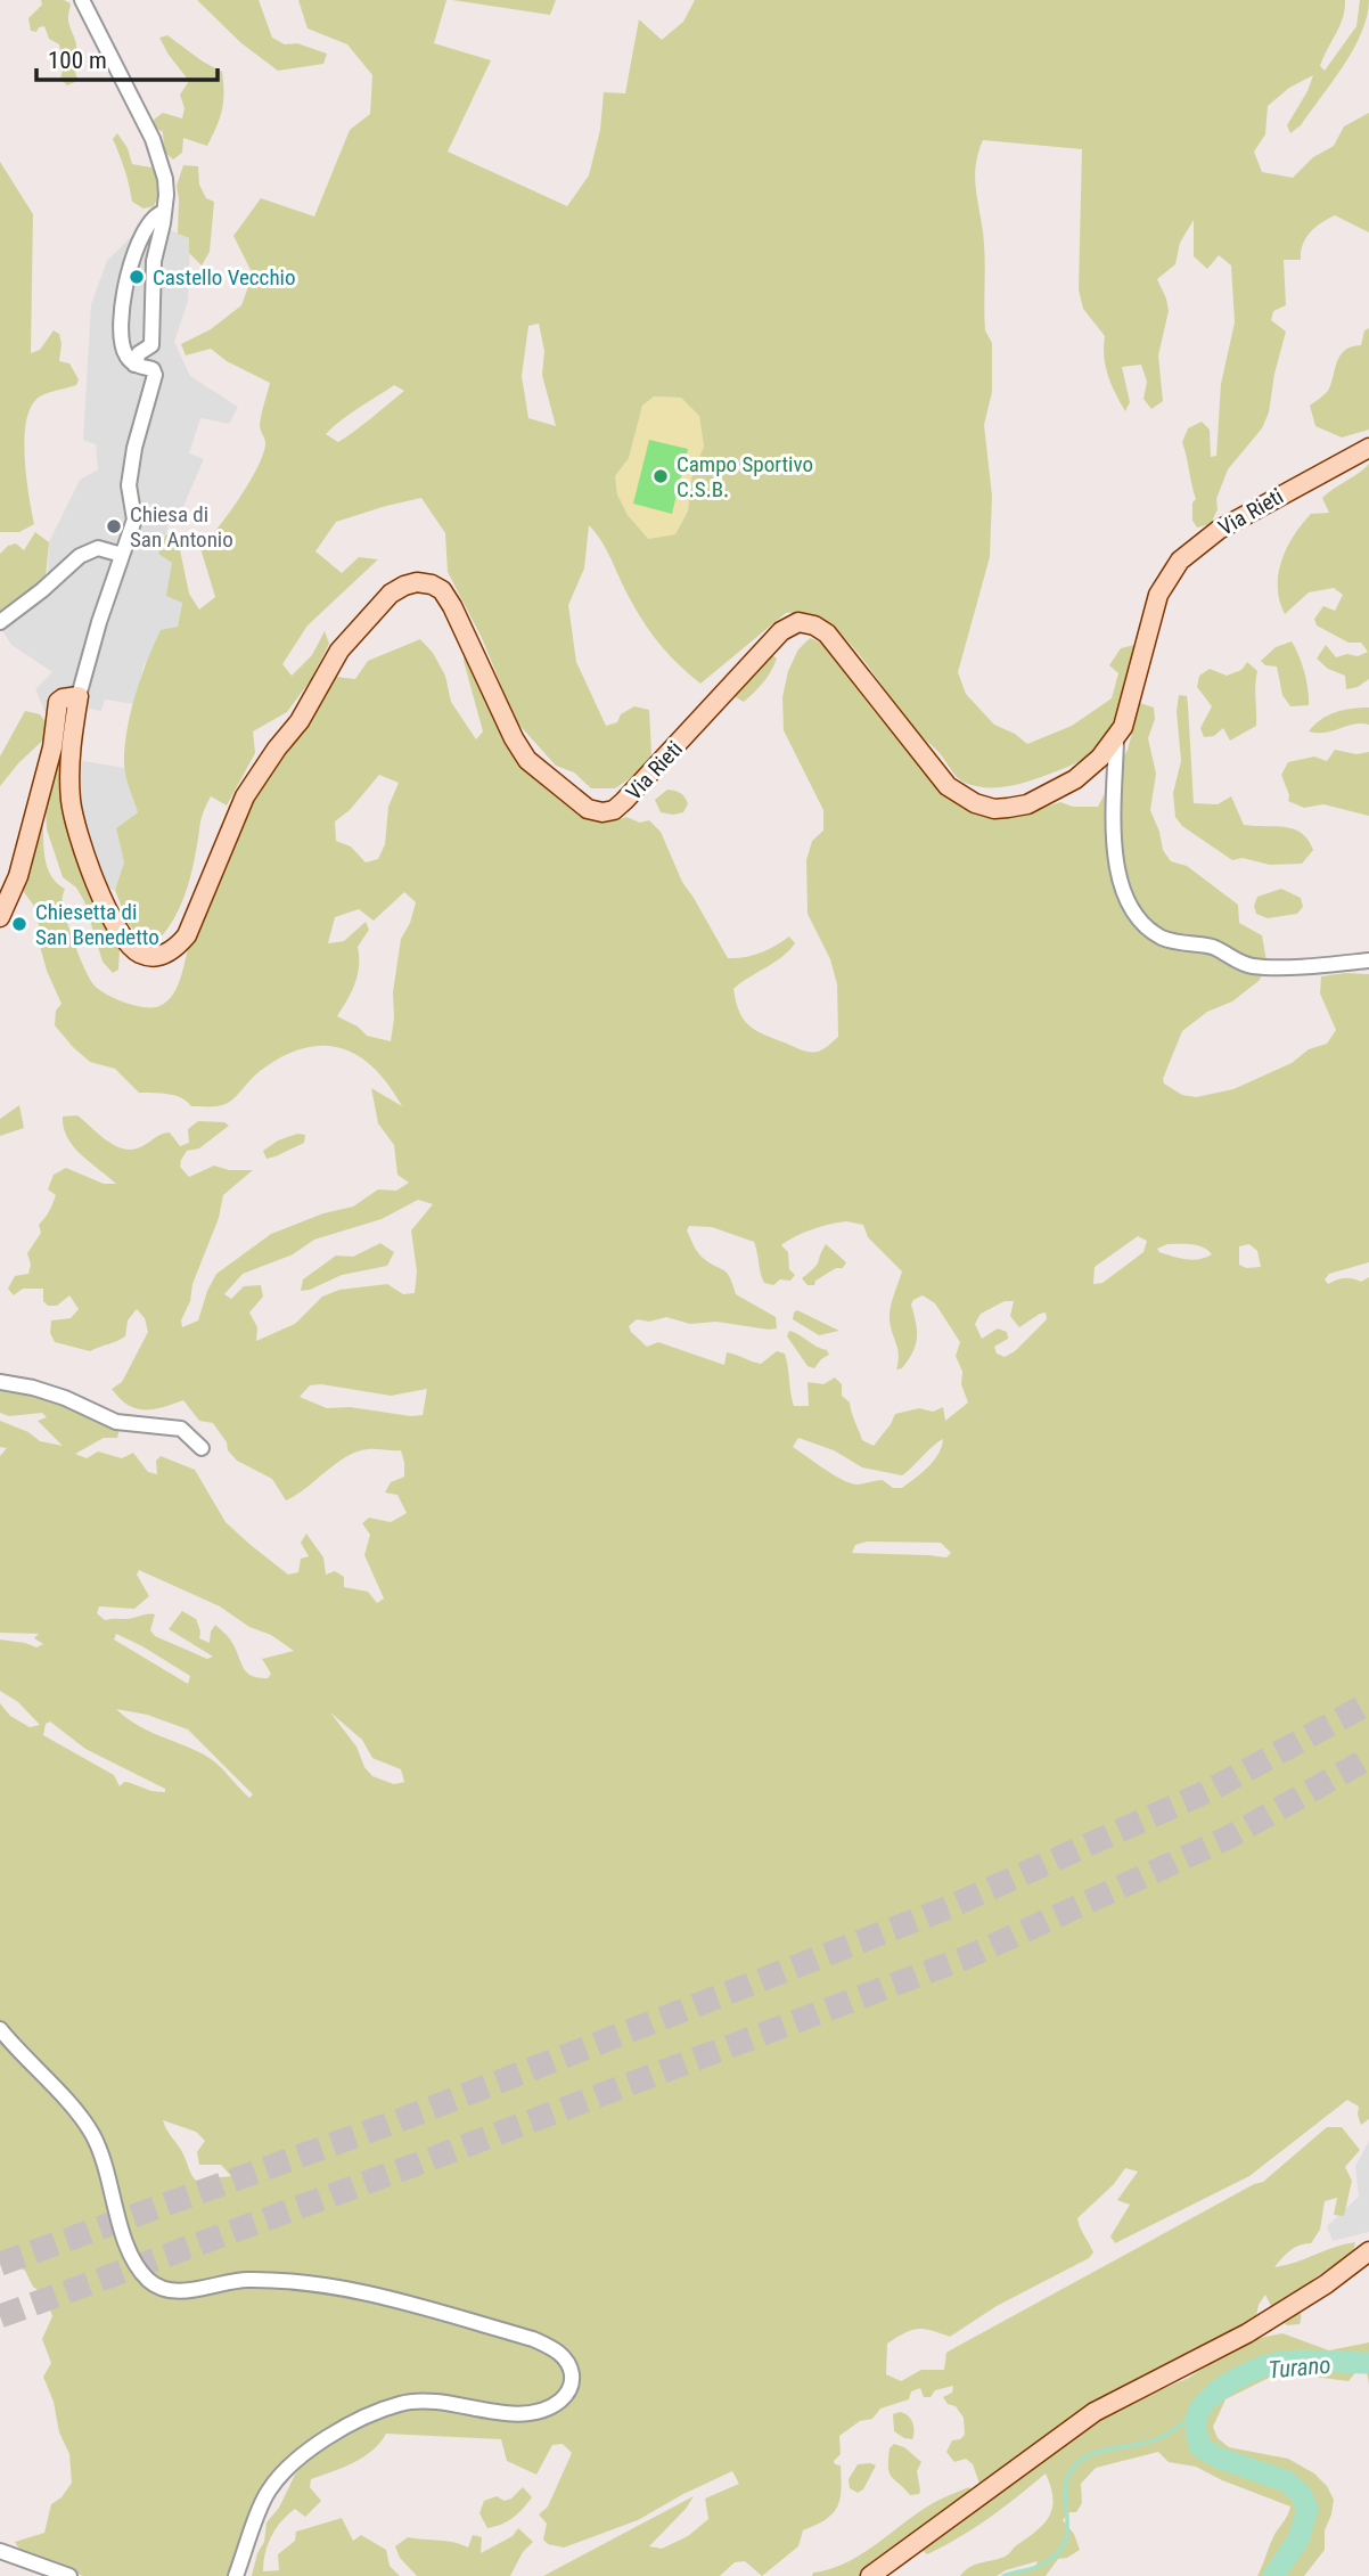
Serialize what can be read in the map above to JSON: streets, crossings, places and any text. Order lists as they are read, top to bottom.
{
  "streets": {
    "street": ["Via Rieti"]
  },
  "water": ["Turano"],
  "places": [
    "Castello Vecchio",
    "Campo Sportivo C.S.B.",
    "Chiesa di San Antonio",
    "Chiesetta di San Benedetto"
  ],
  "scale_bar": "100 m"
}
